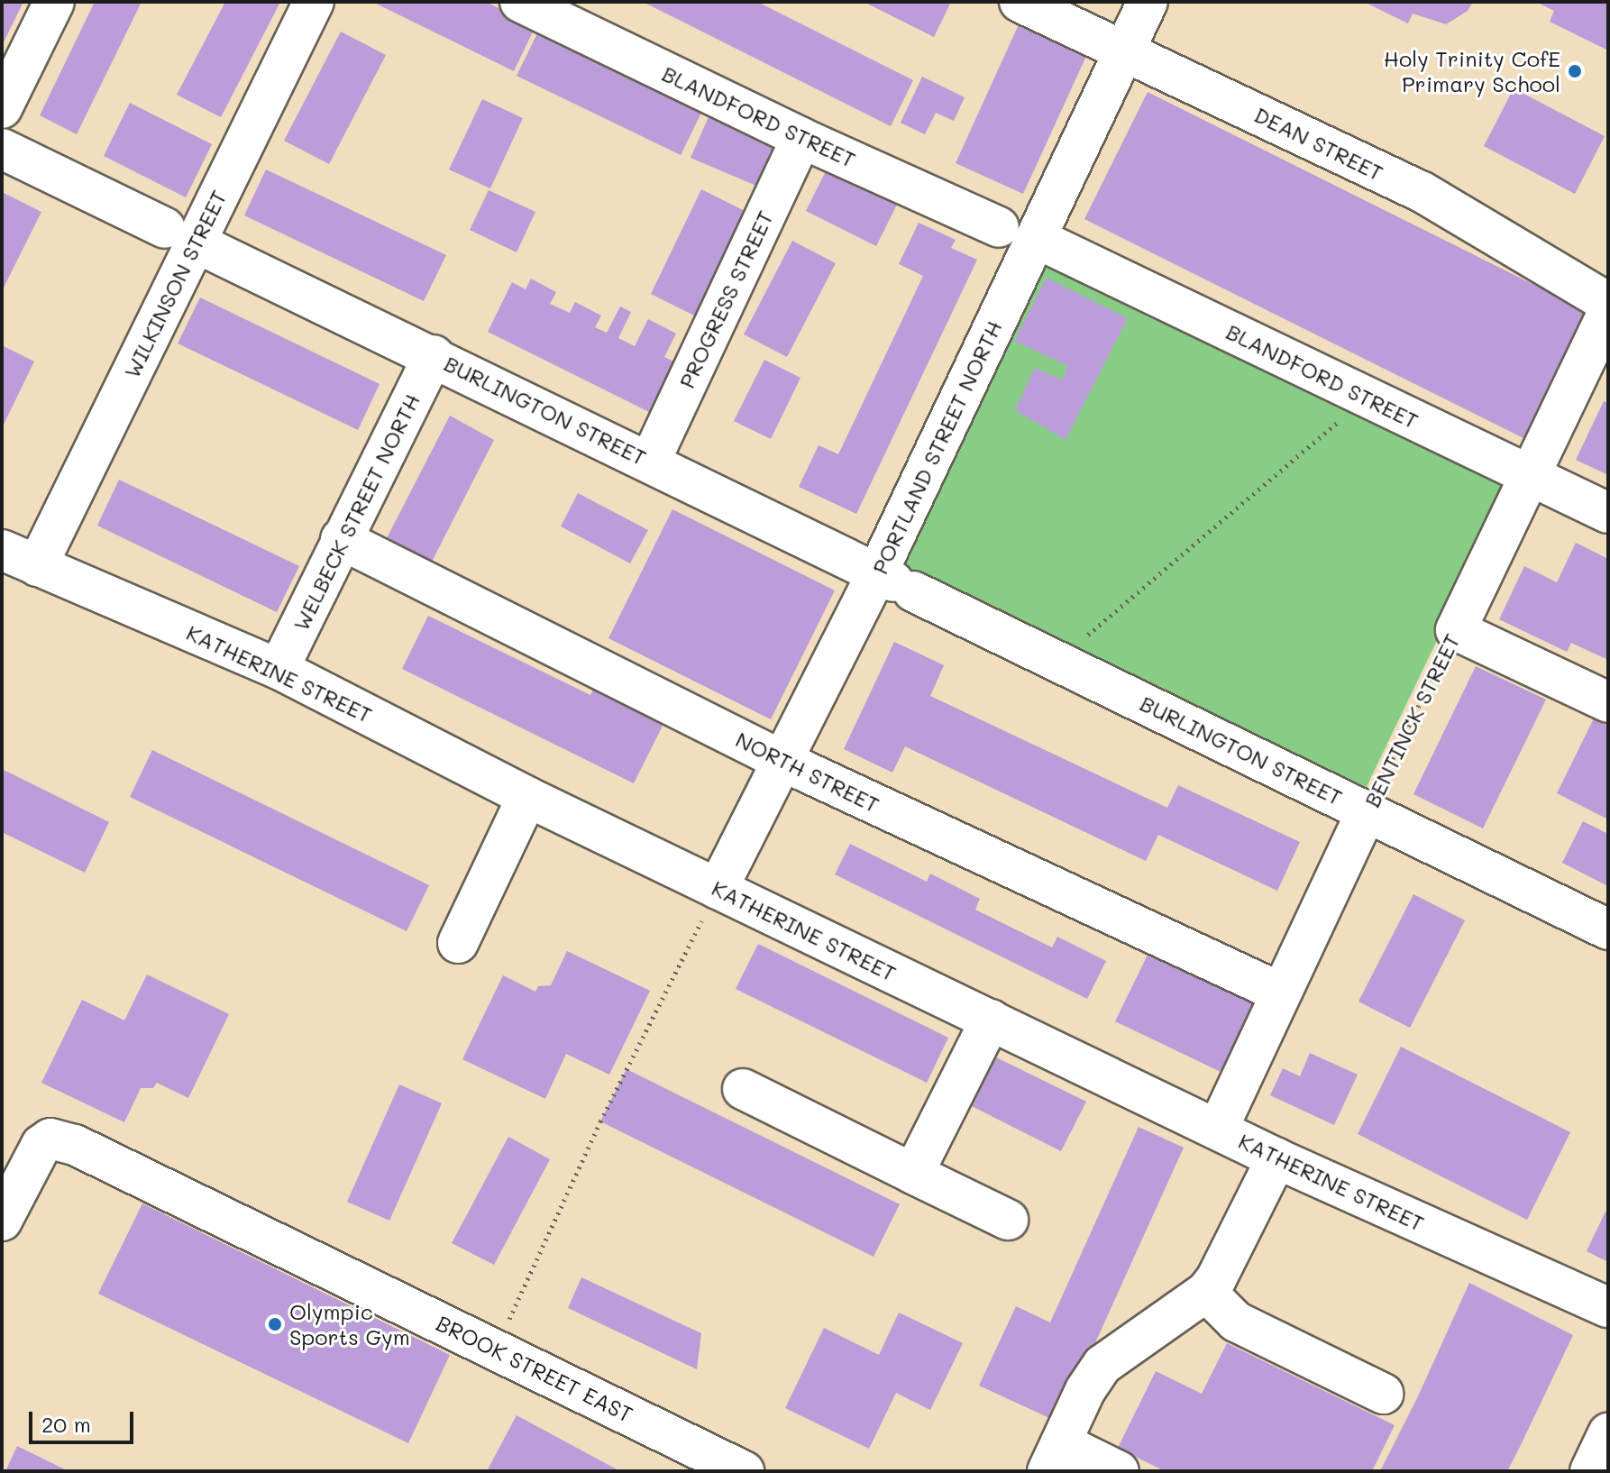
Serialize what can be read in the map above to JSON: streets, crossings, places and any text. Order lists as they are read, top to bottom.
{
  "streets": {
    "main road": [
      "BLANDFORD STREET",
      "DEAN STREET",
      "WILKINSON STREET",
      "PROGRESS STREET",
      "BURLINGTON STREET",
      "PORTLAND STREET NORTH",
      "WELBECK STREET NORTH",
      "KATHERINE STREET",
      "BENTINCK STREET",
      "NORTH STREET",
      "BROOK STREET EAST"
    ]
  },
  "crossings": [
    ["BLANDFORD STREET", "PROGRESS STREET"],
    ["BLANDFORD STREET", "PORTLAND STREET NORTH"],
    ["BLANDFORD STREET", "BENTINCK STREET"],
    ["DEAN STREET", "PORTLAND STREET NORTH"],
    ["WILKINSON STREET", "BURLINGTON STREET"],
    ["WILKINSON STREET", "KATHERINE STREET"],
    ["PROGRESS STREET", "BURLINGTON STREET"],
    ["BURLINGTON STREET", "PORTLAND STREET NORTH"],
    ["BURLINGTON STREET", "WELBECK STREET NORTH"],
    ["BURLINGTON STREET", "BENTINCK STREET"],
    ["PORTLAND STREET NORTH", "KATHERINE STREET"],
    ["PORTLAND STREET NORTH", "NORTH STREET"],
    ["WELBECK STREET NORTH", "KATHERINE STREET"],
    ["WELBECK STREET NORTH", "NORTH STREET"],
    ["KATHERINE STREET", "BENTINCK STREET"],
    ["BENTINCK STREET", "NORTH STREET"]
  ],
  "places": ["Holy Trinity CofE Primary School", "Olympic Sports Gym"],
  "scale_bar": "20 m"
}
